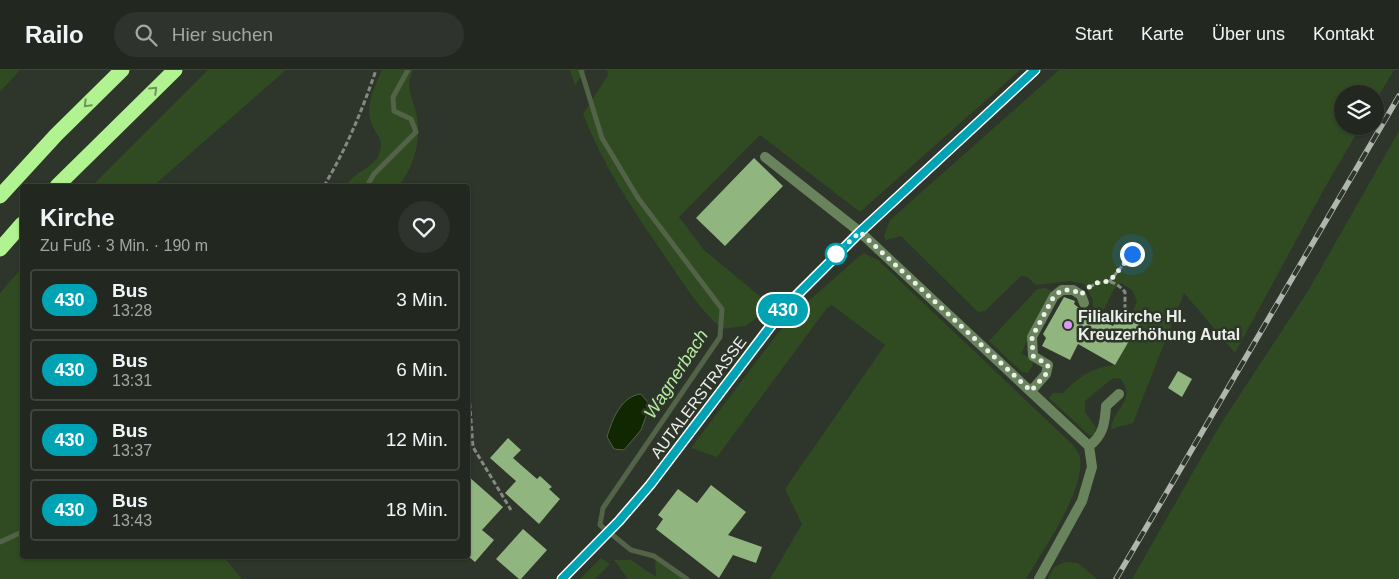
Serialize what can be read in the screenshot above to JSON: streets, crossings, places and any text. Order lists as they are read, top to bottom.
{
  "streets": {
    "main road": ["AUTALERSTRASSE"]
  },
  "water": ["Wagnerbach"],
  "places": ["Filialkirche Hl. Kreuzerhöhung Autal"],
  "lines": ["bus line 430"],
  "page": {
    "header": "Railo",
    "search": "Hier suchen",
    "nav": [
      "Start",
      "Karte",
      "Über uns",
      "Kontakt"
    ],
    "on_map": "430",
    "heading": ["Kirche", "Zu Fuß · 3 Min. · 190 m"],
    "list": [
      {
        "mark": "430",
        "name": "Bus",
        "note": "13:28",
        "value": "3 Min."
      },
      {
        "mark": "430",
        "name": "Bus",
        "note": "13:31",
        "value": "6 Min."
      },
      {
        "mark": "430",
        "name": "Bus",
        "note": "13:37",
        "value": "12 Min."
      },
      {
        "mark": "430",
        "name": "Bus",
        "note": "13:43",
        "value": "18 Min."
      }
    ]
  }
}
